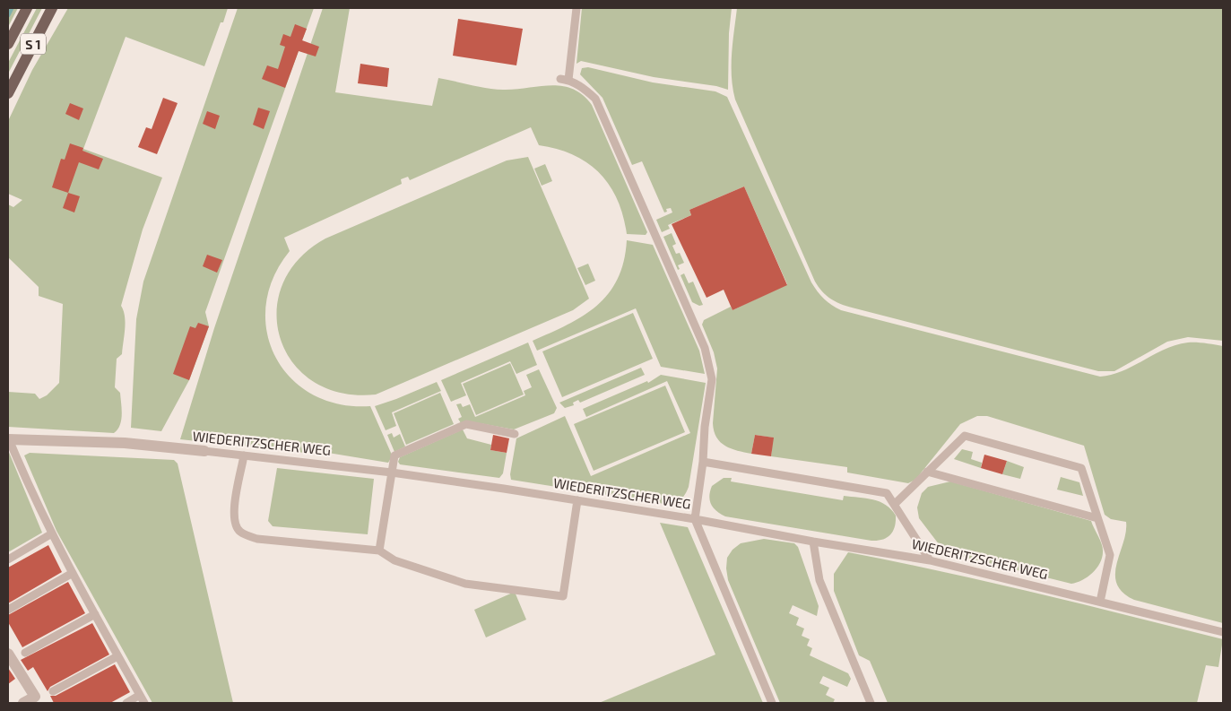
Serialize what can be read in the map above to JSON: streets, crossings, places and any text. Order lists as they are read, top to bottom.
{
  "streets": {
    "main road": ["S 1"],
    "street": ["WIEDERITZSCHER WEG"]
  }
}
